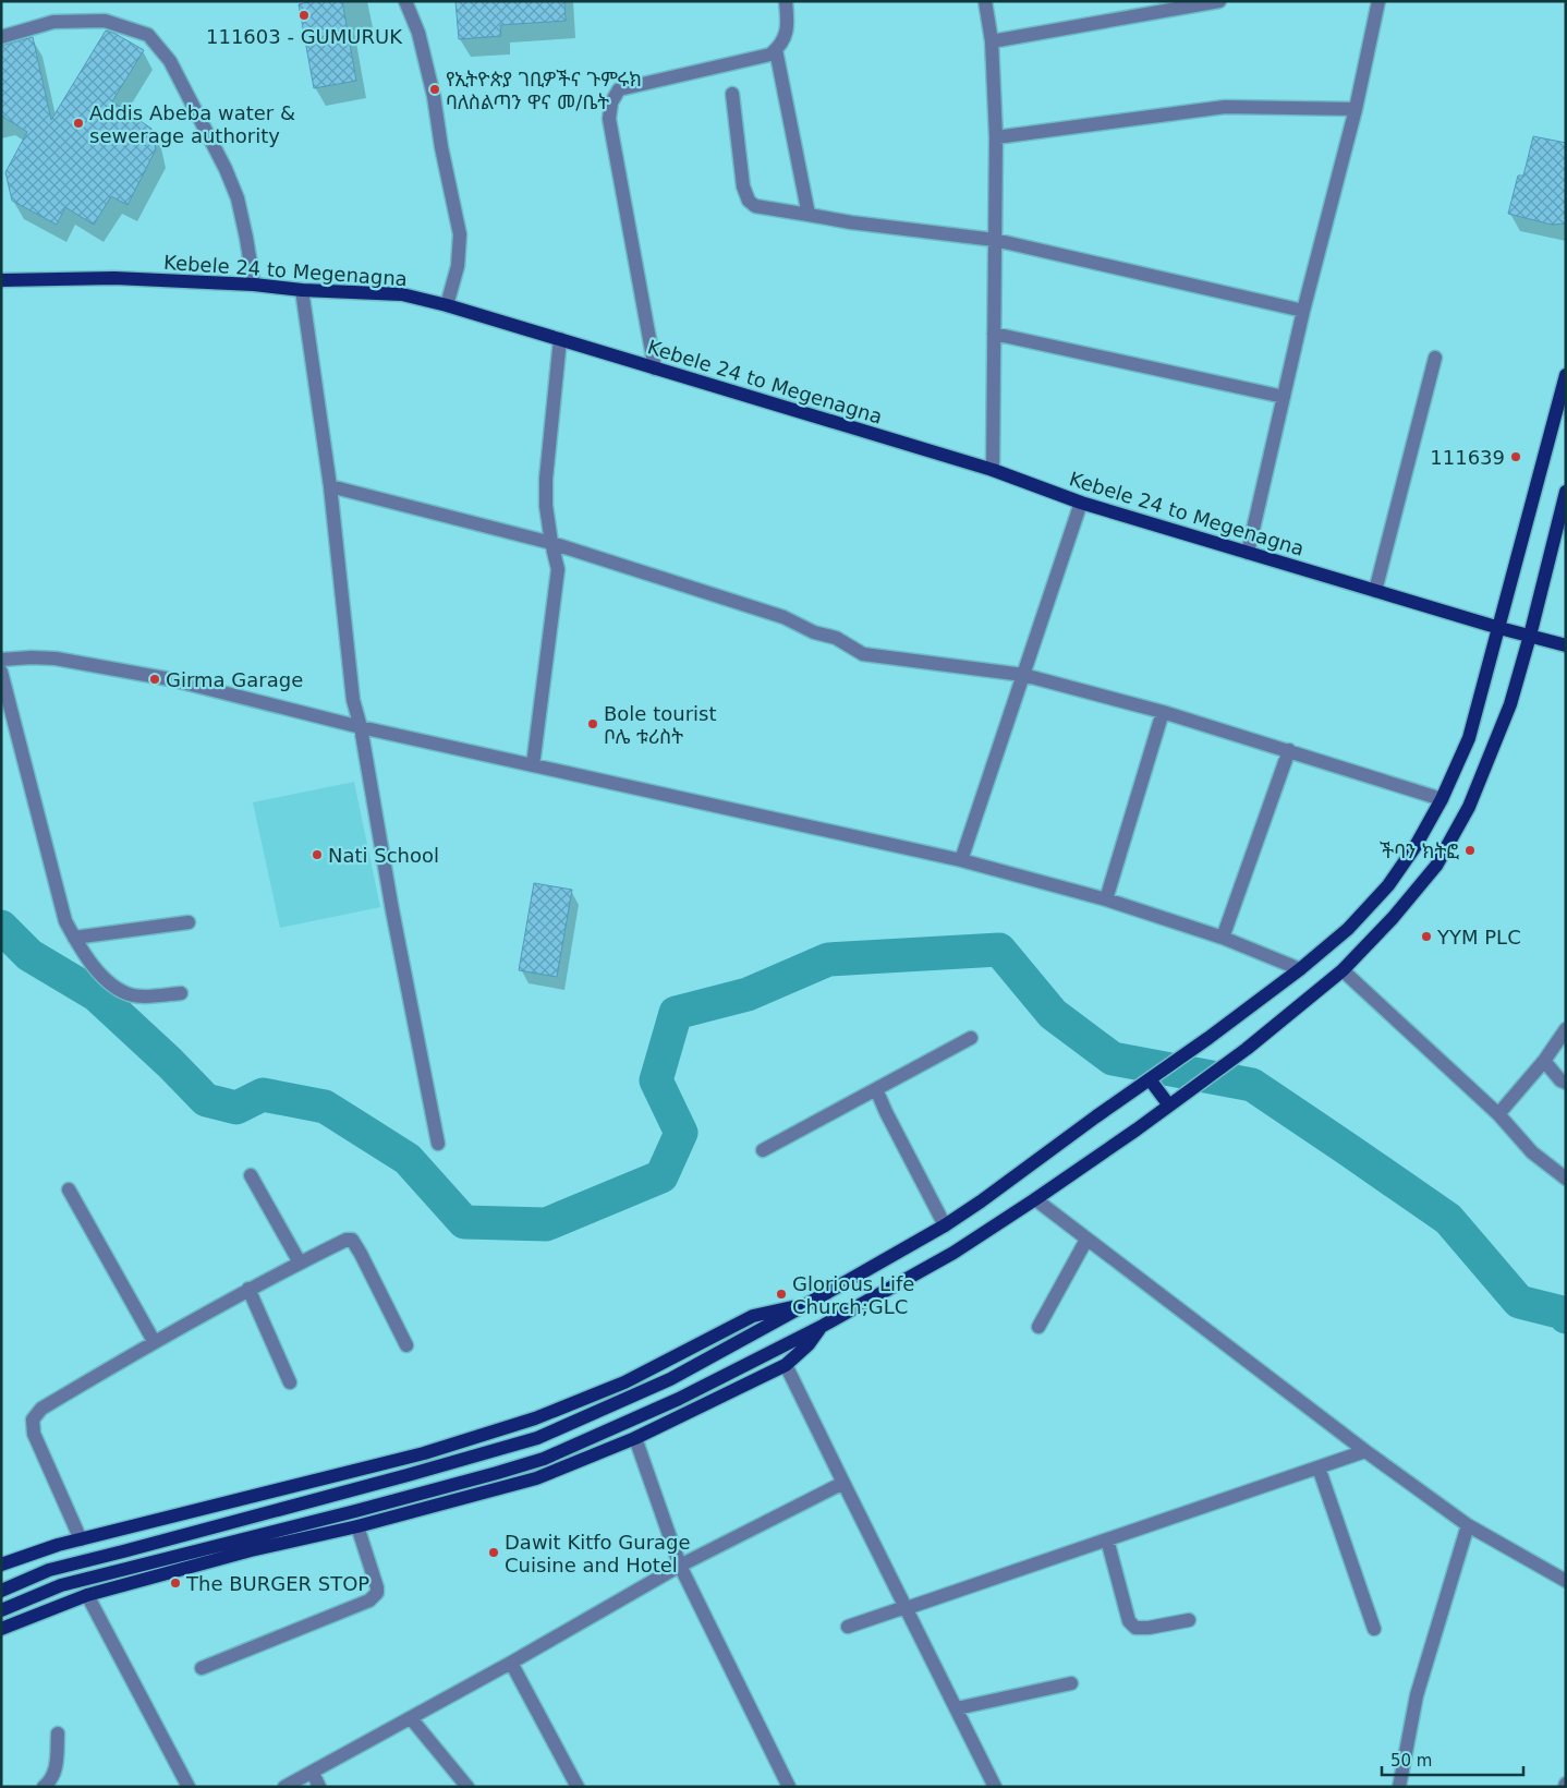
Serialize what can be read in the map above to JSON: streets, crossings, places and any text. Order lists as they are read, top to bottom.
{
  "streets": {
    "main road": ["Kebele 24 to Megenagna"]
  },
  "places": [
    "111603 - GUMURUK",
    "የኢትዮጵያ ገቢዎችና ጉምሩክ ባለስልጣን ዋና መ/ቤት",
    "Addis Abeba water & sewerage authority",
    "111639",
    "Girma Garage",
    "Bole tourist ቦሌ ቱሪስት",
    "ችባን ክትፎ",
    "Nati School",
    "YYM PLC",
    "Glorious Life Church;GLC",
    "Dawit Kitfo Gurage Cuisine and Hotel",
    "The BURGER STOP"
  ],
  "scale_bar": "50 m"
}
